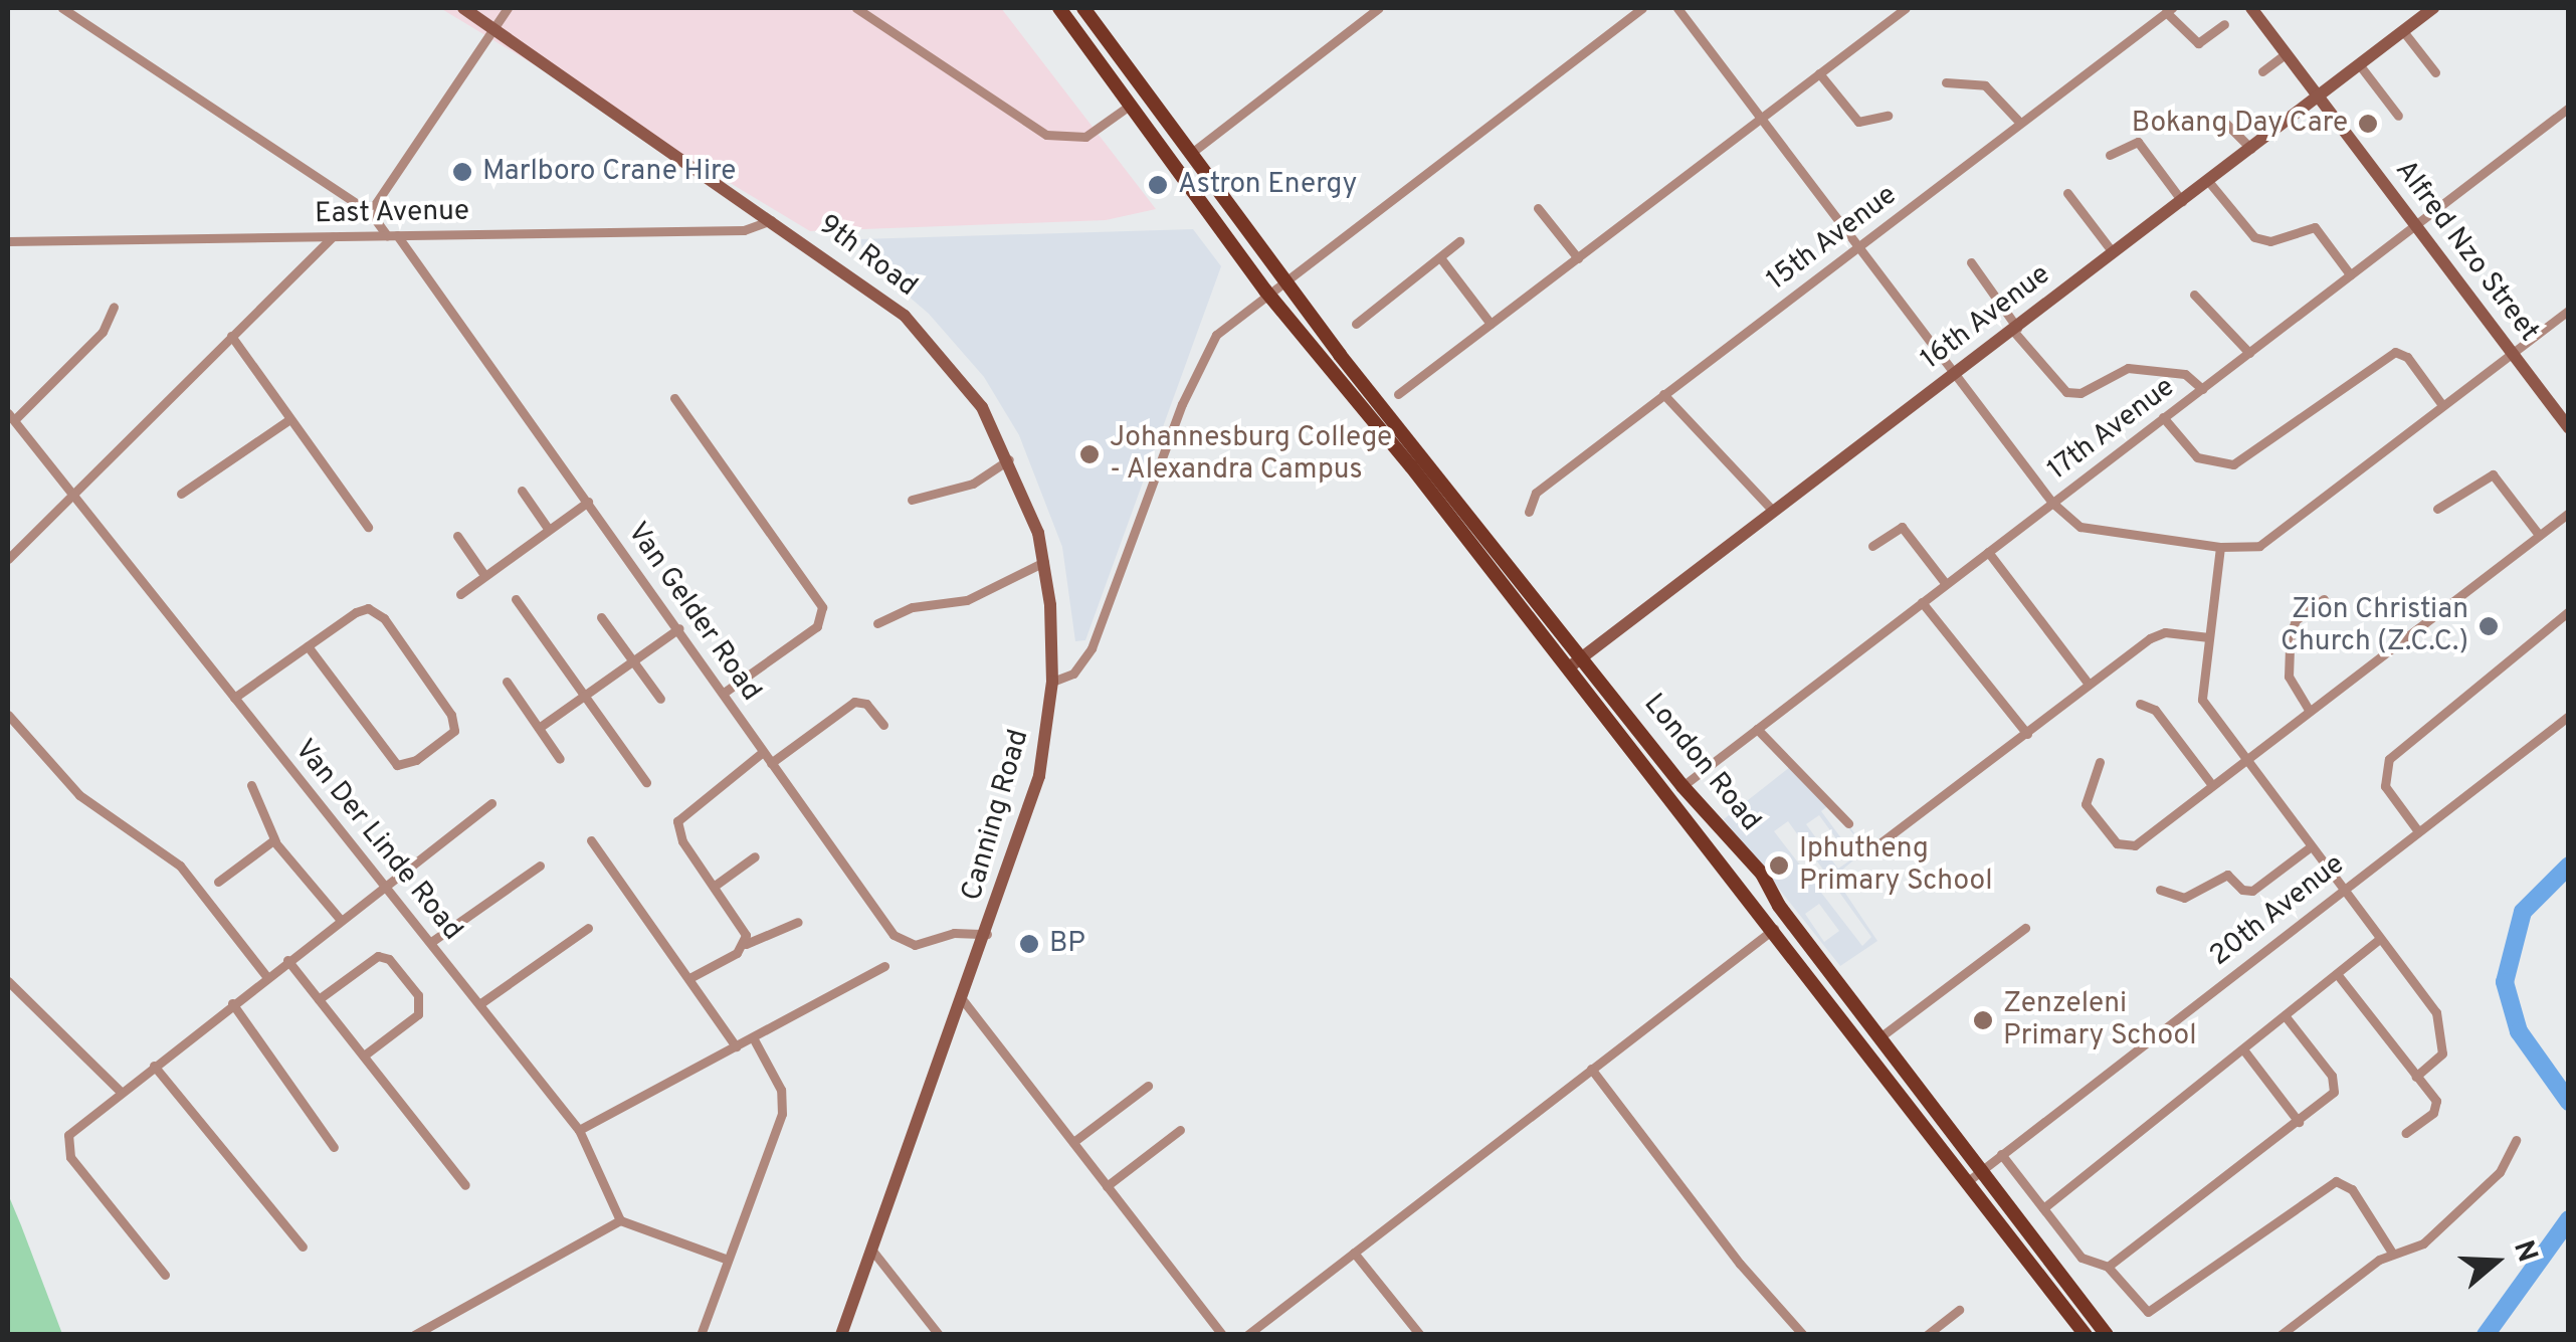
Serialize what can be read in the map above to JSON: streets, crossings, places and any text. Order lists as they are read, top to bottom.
{
  "streets": {
    "main road": [
      "Alfred Nzo Street",
      "9th Road",
      "16th Avenue",
      "London Road",
      "Canning Road"
    ],
    "street": [
      "East Avenue",
      "15th Avenue",
      "17th Avenue",
      "Van Gelder Road",
      "Van Der Linde Road",
      "20th Avenue"
    ]
  },
  "crossings": [
    ["East Avenue", "9th Road"],
    ["East Avenue", "Van Gelder Road"],
    ["Alfred Nzo Street", "16th Avenue"],
    ["Alfred Nzo Street", "17th Avenue"],
    ["9th Road", "Canning Road"],
    ["16th Avenue", "London Road"],
    ["17th Avenue", "London Road"],
    ["Van Gelder Road", "Canning Road"],
    ["London Road", "20th Avenue"]
  ],
  "places": [
    "Bokang Day Care",
    "Marlboro Crane Hire",
    "Astron Energy",
    "Johannesburg College - Alexandra Campus",
    "Zion Christian Church (Z.C.C.)",
    "Iphutheng Primary School",
    "BP",
    "Zenzeleni Primary School"
  ],
  "north": "right"
}
